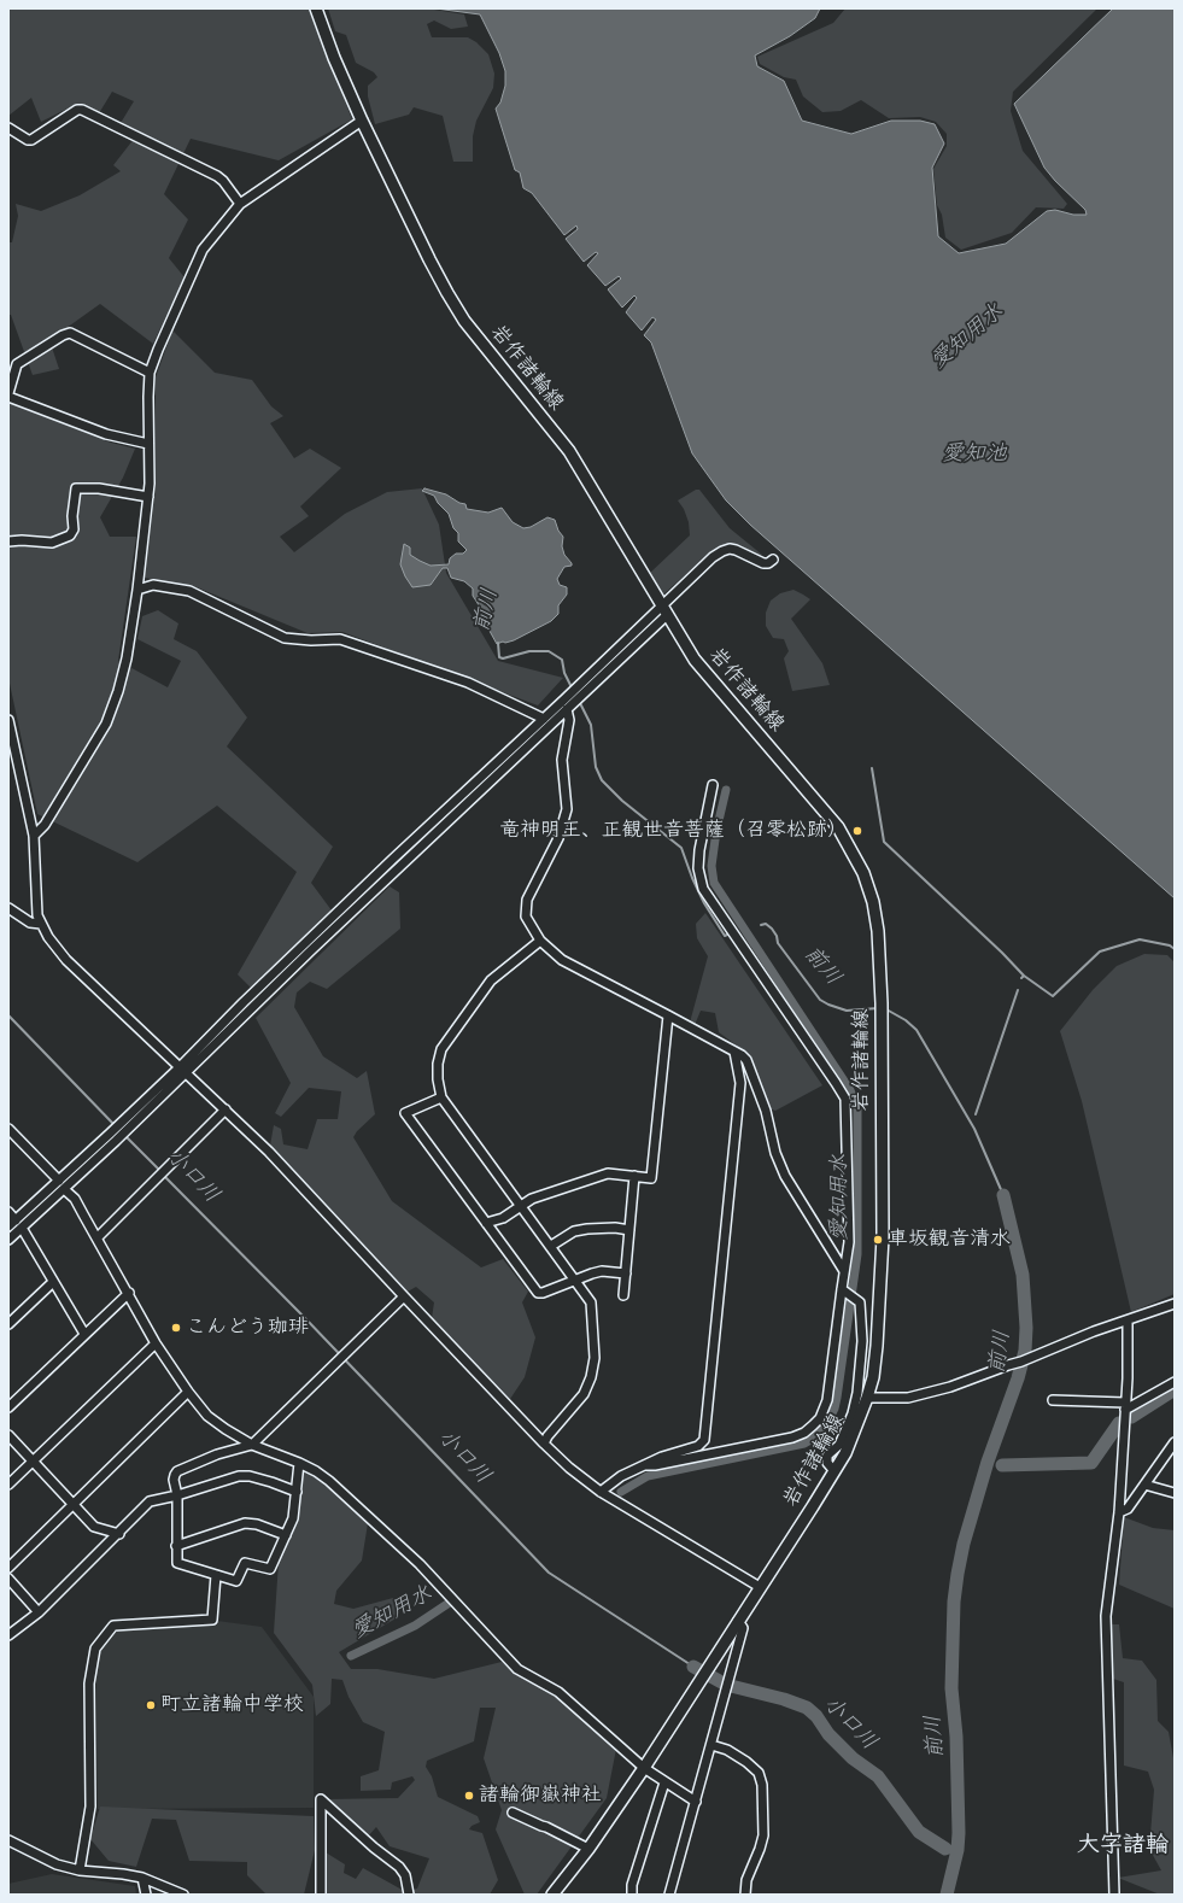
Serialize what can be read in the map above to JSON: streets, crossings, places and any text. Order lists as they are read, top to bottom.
{
  "streets": {
    "main road": ["岩作諸輪線"]
  },
  "districts": ["大字諸輪"],
  "water": [
    "愛知用水",
    "愛知池",
    "前川",
    "小口川"
  ],
  "places": [
    "竜神明王、正観世音菩薩（召零松跡）",
    "車坂観音清水",
    "こんどう珈琲",
    "町立諸輪中学校",
    "諸輪御嶽神社"
  ]
}
